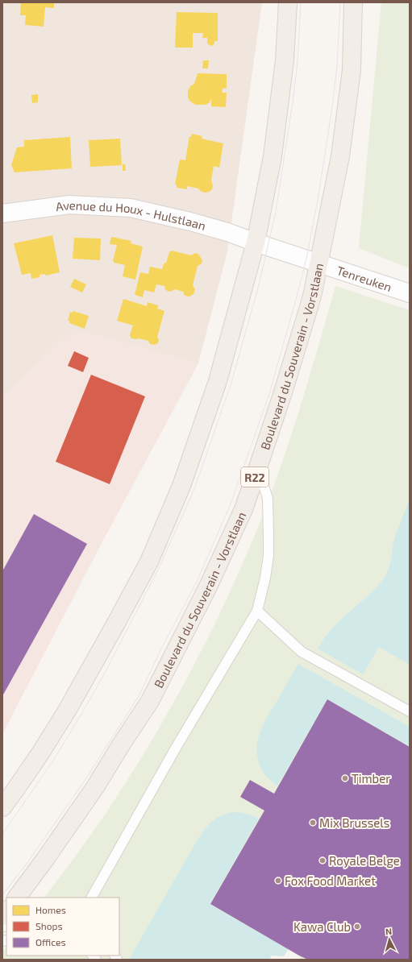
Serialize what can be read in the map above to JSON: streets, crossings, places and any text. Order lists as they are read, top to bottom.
{
  "streets": {
    "main road": ["Boulevard du Souverain - Vorstlaan", "R22"],
    "street": ["Avenue du Houx - Hulstlaan", "Tenreuken"]
  },
  "crossings": [
    ["Avenue du Houx - Hulstlaan", "Tenreuken"],
    ["Avenue du Houx - Hulstlaan", "Boulevard du Souverain - Vorstlaan"],
    ["Tenreuken", "Boulevard du Souverain - Vorstlaan"]
  ],
  "places": [
    "Timber",
    "Mix Brussels",
    "Royale Belge",
    "Fox Food Market",
    "Kawa Club"
  ],
  "legend": ["Homes", "Shops", "Offices"],
  "north": "top"
}
